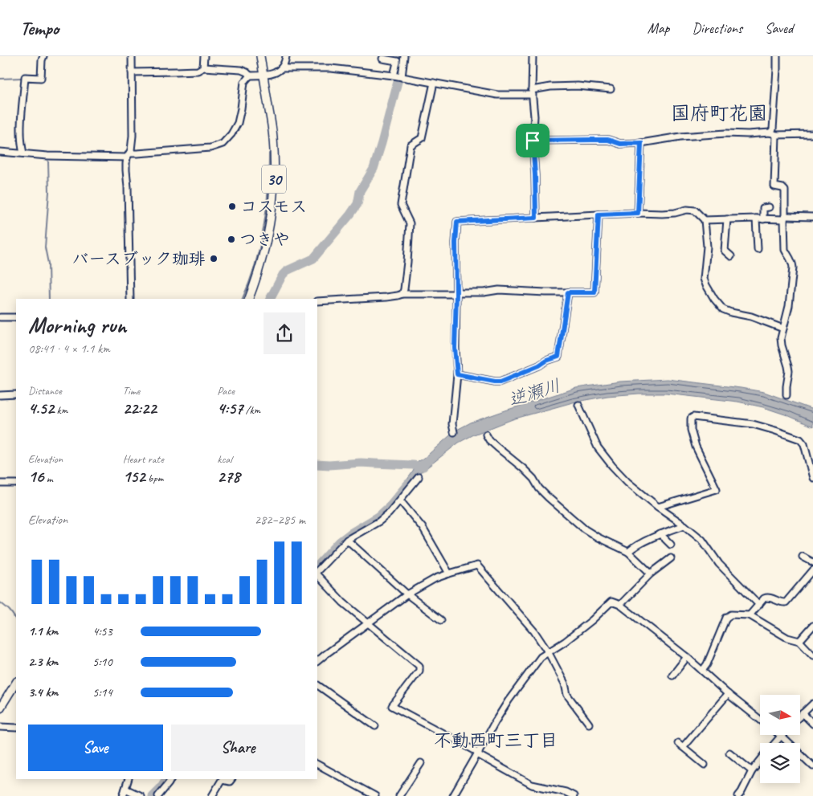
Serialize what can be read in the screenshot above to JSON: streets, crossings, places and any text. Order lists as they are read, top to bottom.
{
  "streets": {
    "main road": ["30"]
  },
  "districts": ["国府町花園", "不動西町三丁目"],
  "water": ["逆瀬川"],
  "places": ["コスモス", "つきや", "バースブック珈琲"],
  "north": "right",
  "page": {
    "header": "Tempo",
    "nav": ["Map", "Directions", "Saved"],
    "heading": ["Morning run", "08:41 · 4 × 1.1 km"],
    "stats": [
      ["Distance", "4.52 km"],
      ["Time", "22:22"],
      ["Pace", "4:57 /km"],
      ["Elevation", "16 m"],
      ["Heart rate", "152 bpm"],
      ["kcal", "278"]
    ],
    "chart": ["Elevation", "282–285 m"],
    "list": [
      {
        "name": "1.1 km",
        "note": "4:53"
      },
      {
        "name": "2.3 km",
        "note": "5:10"
      },
      {
        "name": "3.4 km",
        "note": "5:14"
      }
    ],
    "buttons": ["Save", "Share"]
  }
}
